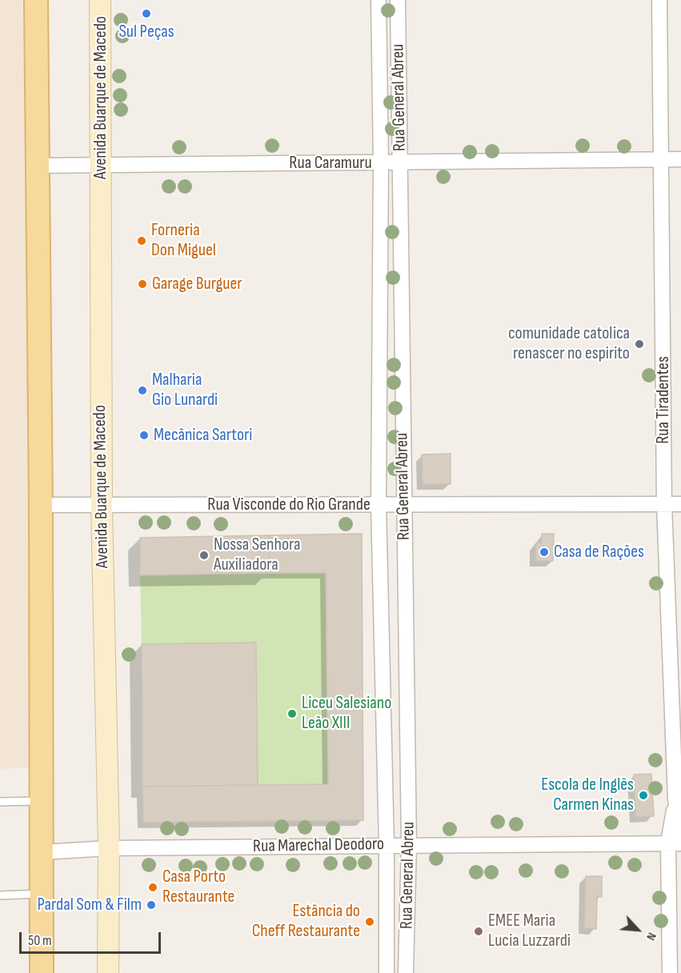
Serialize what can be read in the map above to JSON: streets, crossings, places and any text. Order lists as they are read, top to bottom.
{
  "streets": {
    "main road": ["Avenida Buarque de Macedo"],
    "street": [
      "Rua General Abreu",
      "Rua Caramuru",
      "Rua Tiradentes",
      "Rua Visconde do Rio Grande",
      "Rua Marechal Deodoro"
    ]
  },
  "crossings": [
    ["Avenida Buarque de Macedo", "Rua Caramuru"],
    ["Avenida Buarque de Macedo", "Rua Visconde do Rio Grande"],
    ["Avenida Buarque de Macedo", "Rua Marechal Deodoro"],
    ["Rua General Abreu", "Rua Caramuru"],
    ["Rua General Abreu", "Rua Visconde do Rio Grande"],
    ["Rua General Abreu", "Rua Marechal Deodoro"],
    ["Rua Caramuru", "Rua Tiradentes"],
    ["Rua Tiradentes", "Rua Visconde do Rio Grande"],
    ["Rua Tiradentes", "Rua Marechal Deodoro"]
  ],
  "places": [
    "Sul Peças",
    "Forneria Don Miguel",
    "Garage Burguer",
    "comunidade catolica renascer no espirito",
    "Malharia Gio Lunardi",
    "Mecânica Sartori",
    "Casa de Rações",
    "Nossa Senhora Auxiliadora",
    "Liceu Salesiano Leão XIII",
    "Escola de Inglês Carmen Kinas",
    "Casa Porto Restaurante",
    "Pardal Som & Film",
    "Estância do Cheff Restaurante",
    "EMEE Maria Lucia Luzzardi"
  ],
  "scale_bar": "50 m",
  "north": "bottom right"
}
